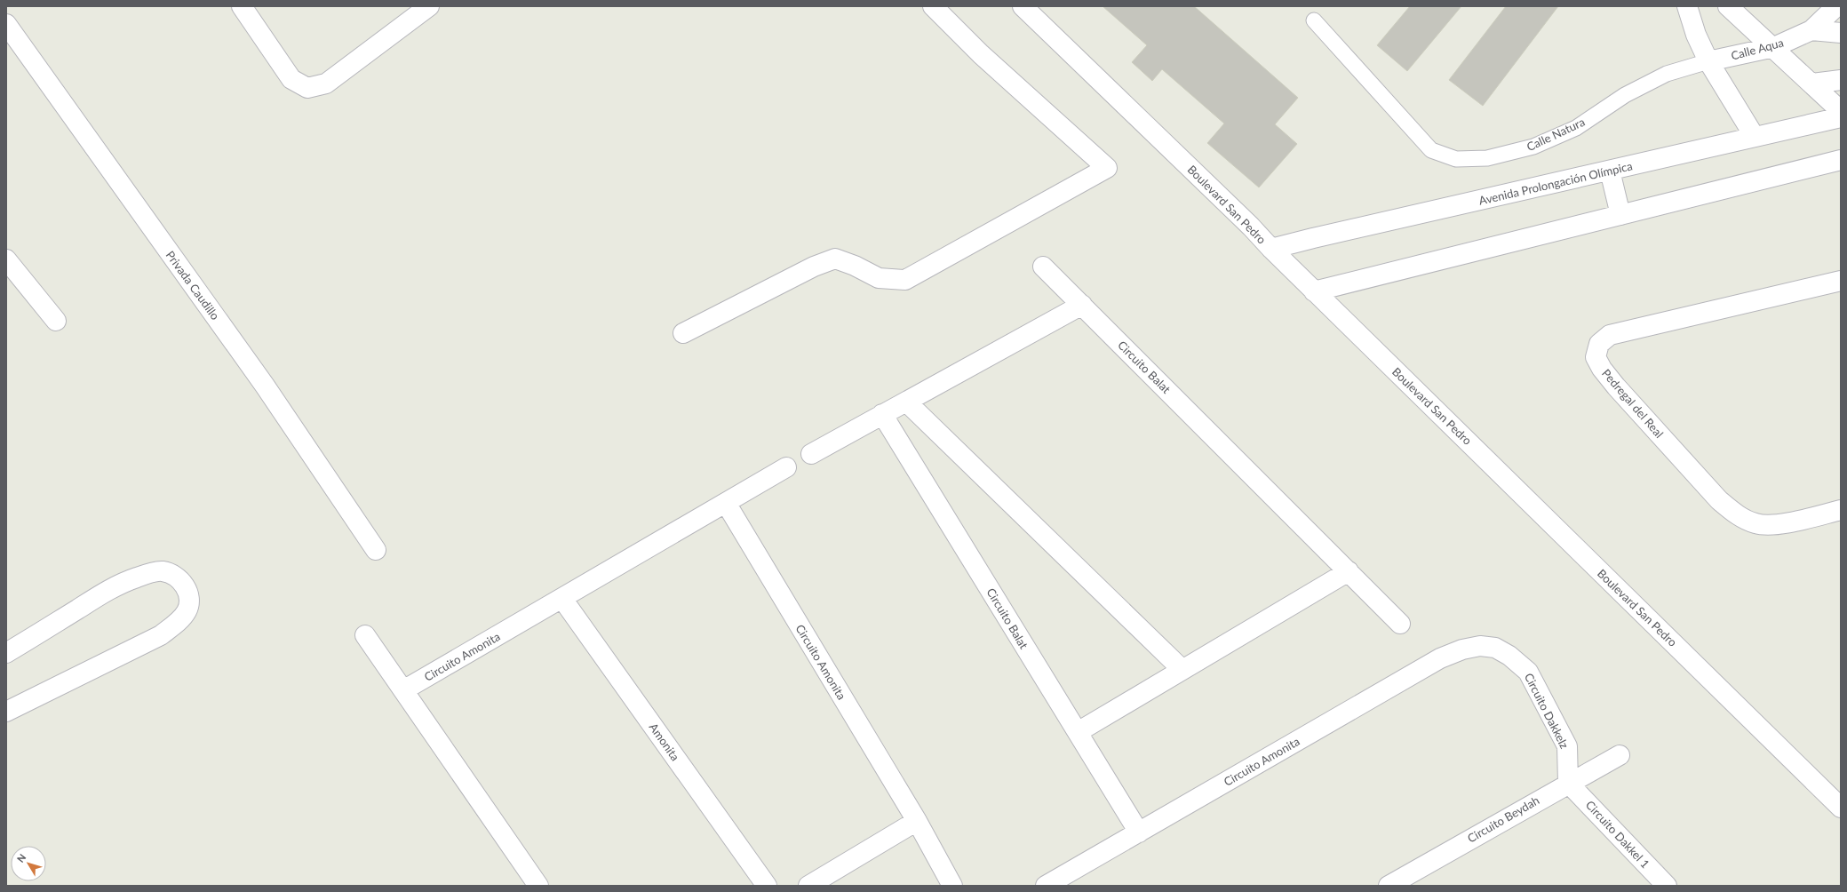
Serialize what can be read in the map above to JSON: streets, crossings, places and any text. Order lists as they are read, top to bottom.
{
  "streets": {
    "street": [
      "Calle Aqua",
      "Avenida Prolongación Olímpica",
      "Boulevard San Pedro",
      "Privada Caudillo",
      "Circuito Balat",
      "Pedregal del Real",
      "Circuito Amonita",
      "Circuito Dakkelz",
      "Amonita",
      "Circuito Beydah",
      "Circuito Dakkel 1"
    ],
    "lane": ["Calle Natura"]
  },
  "crossings": [
    ["Calle Aqua", "Calle Natura"],
    ["Avenida Prolongación Olímpica", "Boulevard San Pedro"],
    ["Circuito Balat", "Circuito Amonita"],
    ["Circuito Amonita", "Circuito Dakkelz"],
    ["Circuito Amonita", "Amonita"],
    ["Circuito Dakkelz", "Circuito Beydah"],
    ["Circuito Dakkelz", "Circuito Dakkel 1"],
    ["Circuito Beydah", "Circuito Dakkel 1"]
  ],
  "north": "top left"
}
